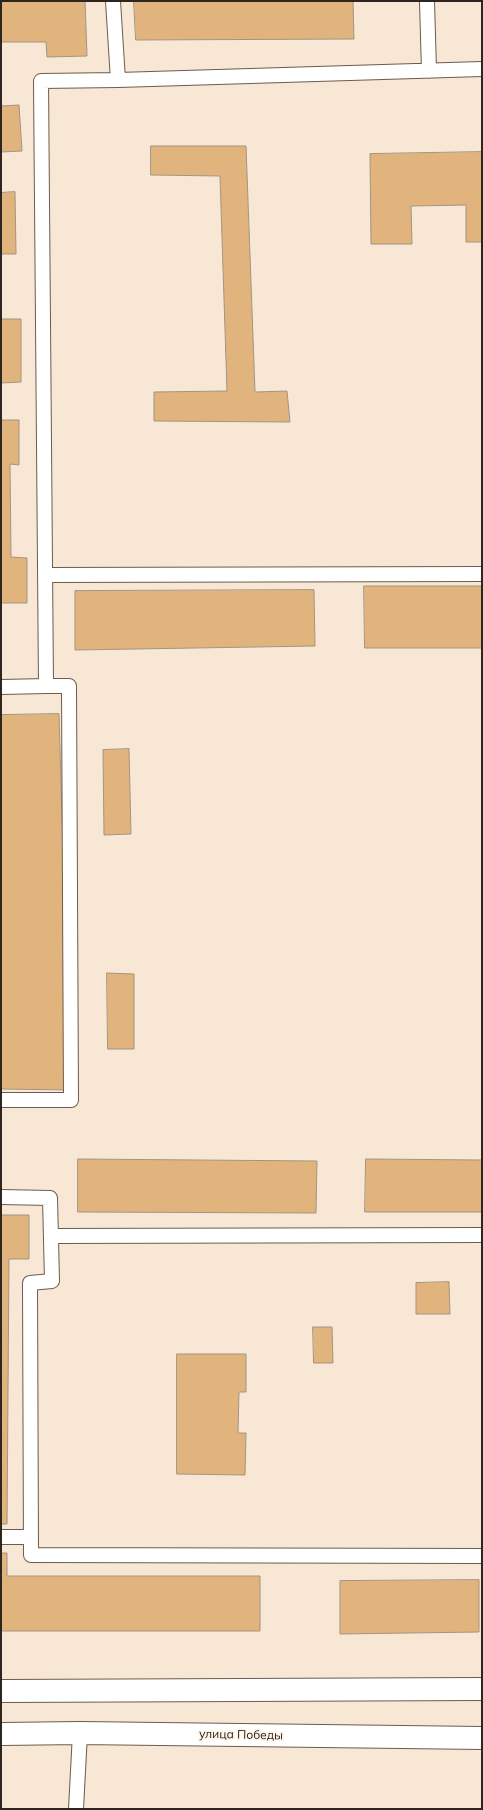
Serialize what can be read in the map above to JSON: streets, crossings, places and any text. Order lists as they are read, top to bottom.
{
  "streets": {
    "street": ["улица Победы"]
  }
}
